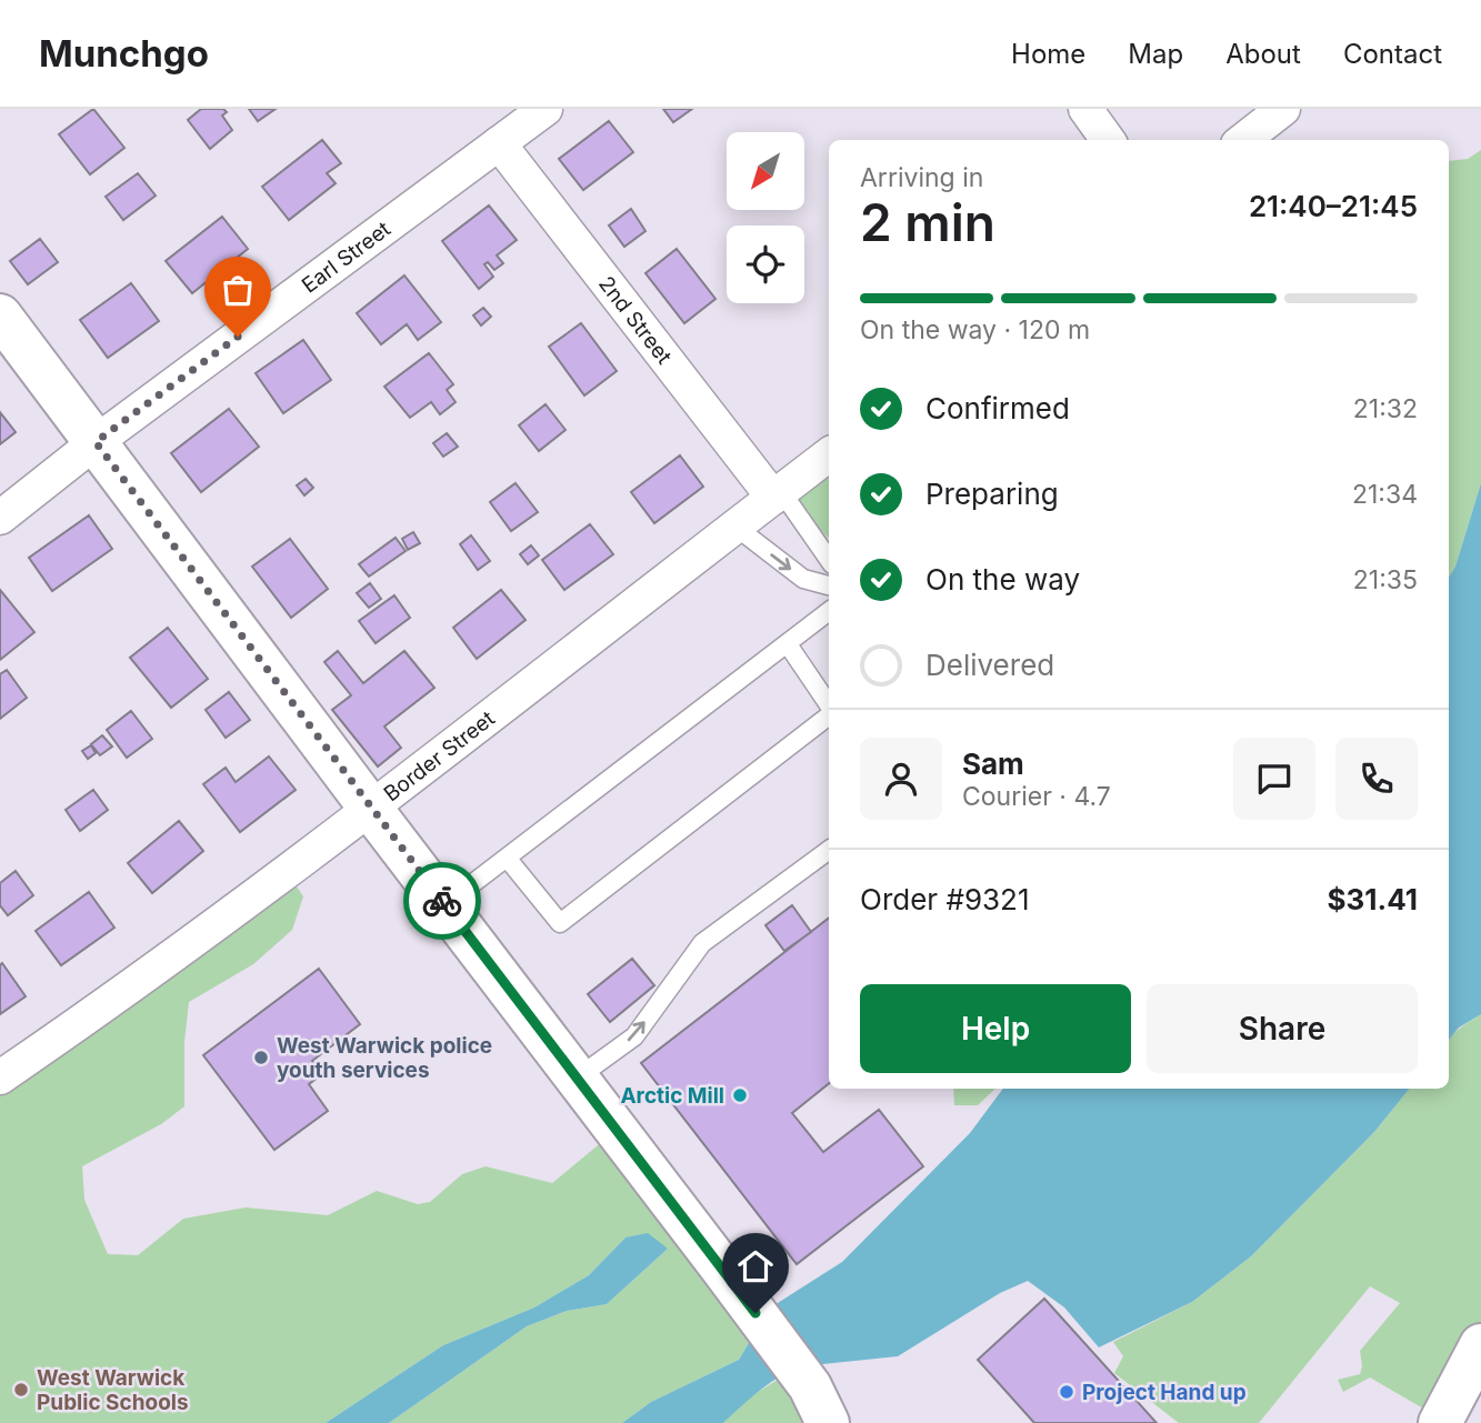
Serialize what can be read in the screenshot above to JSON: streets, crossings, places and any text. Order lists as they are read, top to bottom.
{
  "streets": {
    "street": ["Earl Street", "2nd Street", "Border Street"]
  },
  "crossings": [
    ["Earl Street", "2nd Street"],
    ["2nd Street", "Border Street"]
  ],
  "places": [
    "West Warwick police youth services",
    "Arctic Mill",
    "West Warwick Public Schools",
    "Project Hand up"
  ],
  "north": "bottom left",
  "page": {
    "header": "Munchgo",
    "nav": [
      "Home",
      "Map",
      "About",
      "Contact"
    ],
    "heading": ["2 min", "Arriving in", "21:40–21:45"],
    "panel": [
      "Sam",
      "Courier · 4.7",
      "Order #9321",
      "$31.41"
    ],
    "bar": "On the way · 120 m",
    "list": [
      ["Confirmed", "21:32"],
      ["Preparing", "21:34"],
      ["On the way", "21:35"],
      "Delivered"
    ],
    "buttons": ["Help", "Share"]
  }
}
